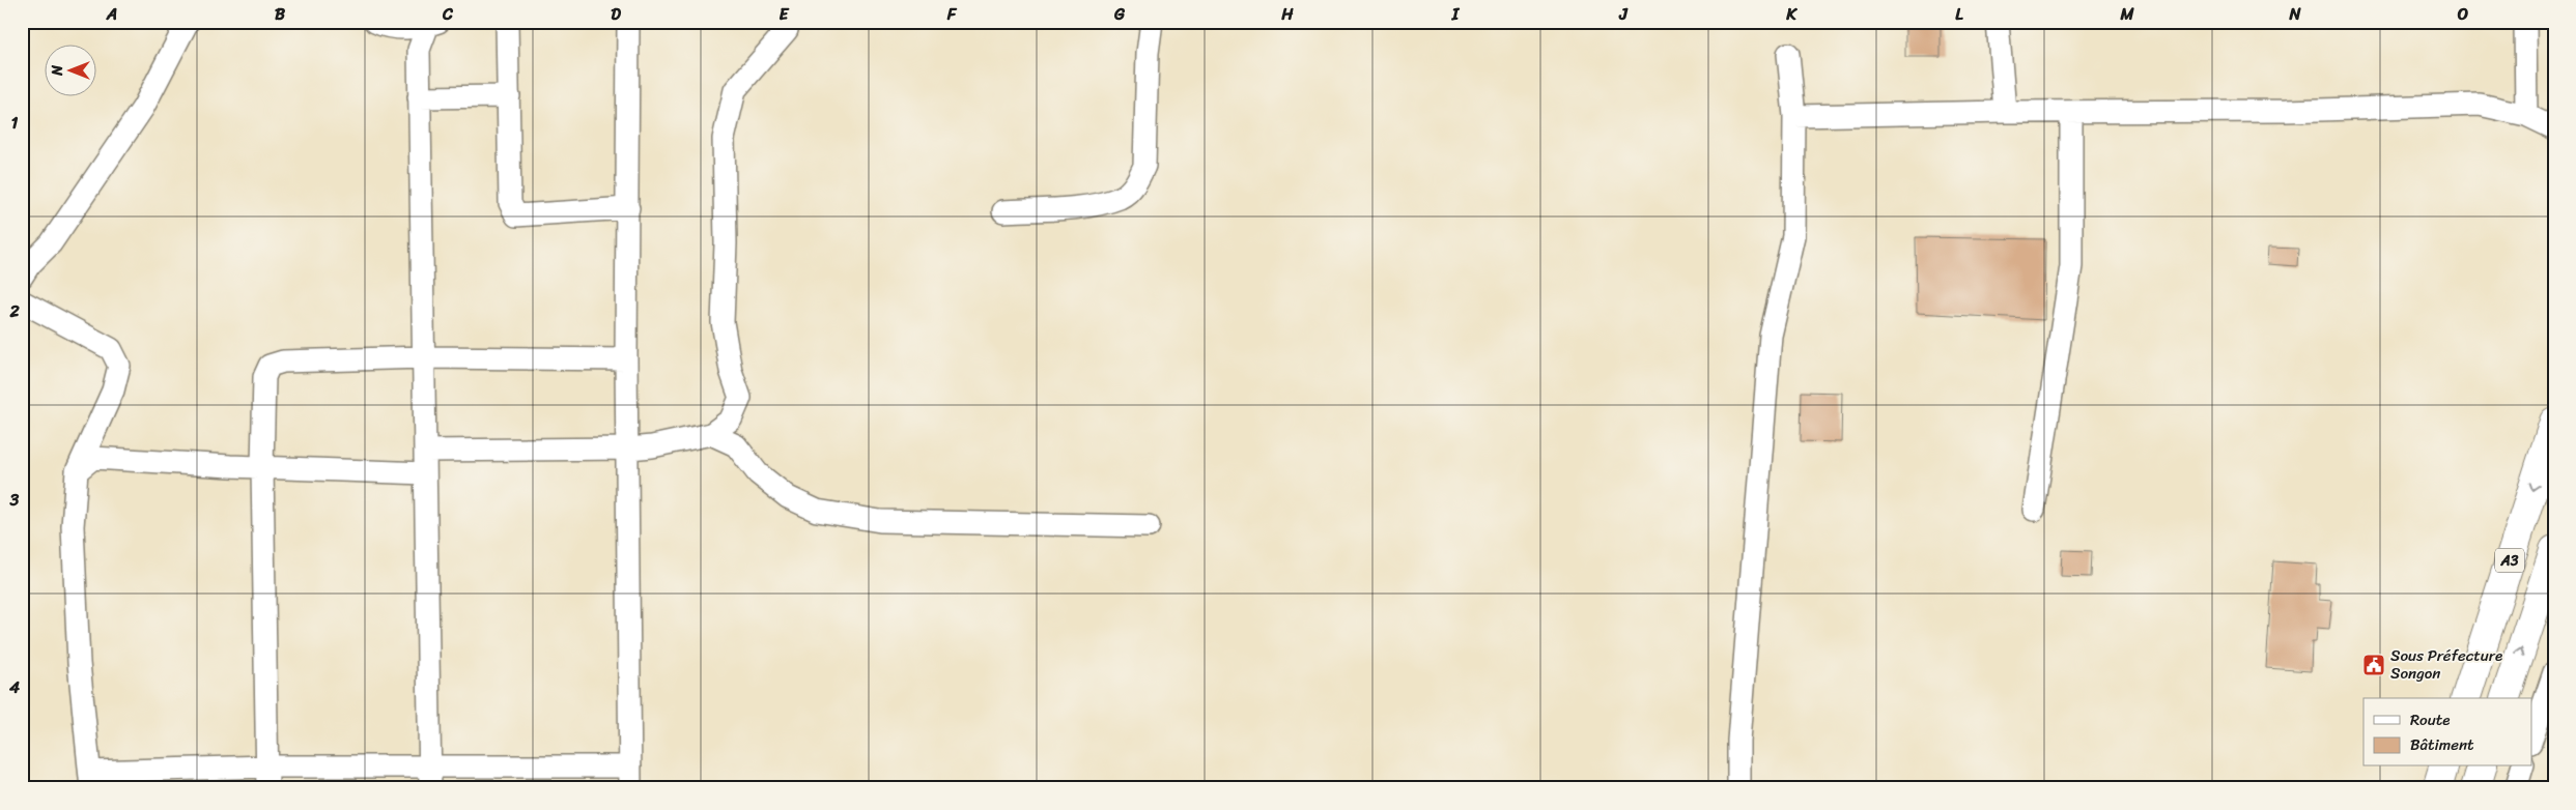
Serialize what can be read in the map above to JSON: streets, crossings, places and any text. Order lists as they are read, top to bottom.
{
  "streets": {
    "main road": ["A3"]
  },
  "places": {
    "public building": ["Sous Préfecture Songon"]
  },
  "legend": ["Route", "Bâtiment"],
  "north": "left",
  "grid": {
    "columns": [
      "A",
      "B",
      "C",
      "D",
      "E",
      "F",
      "G",
      "H",
      "I",
      "J",
      "K",
      "L",
      "M",
      "N",
      "O"
    ],
    "rows": [
      "1",
      "2",
      "3",
      "4"
    ]
  }
}
